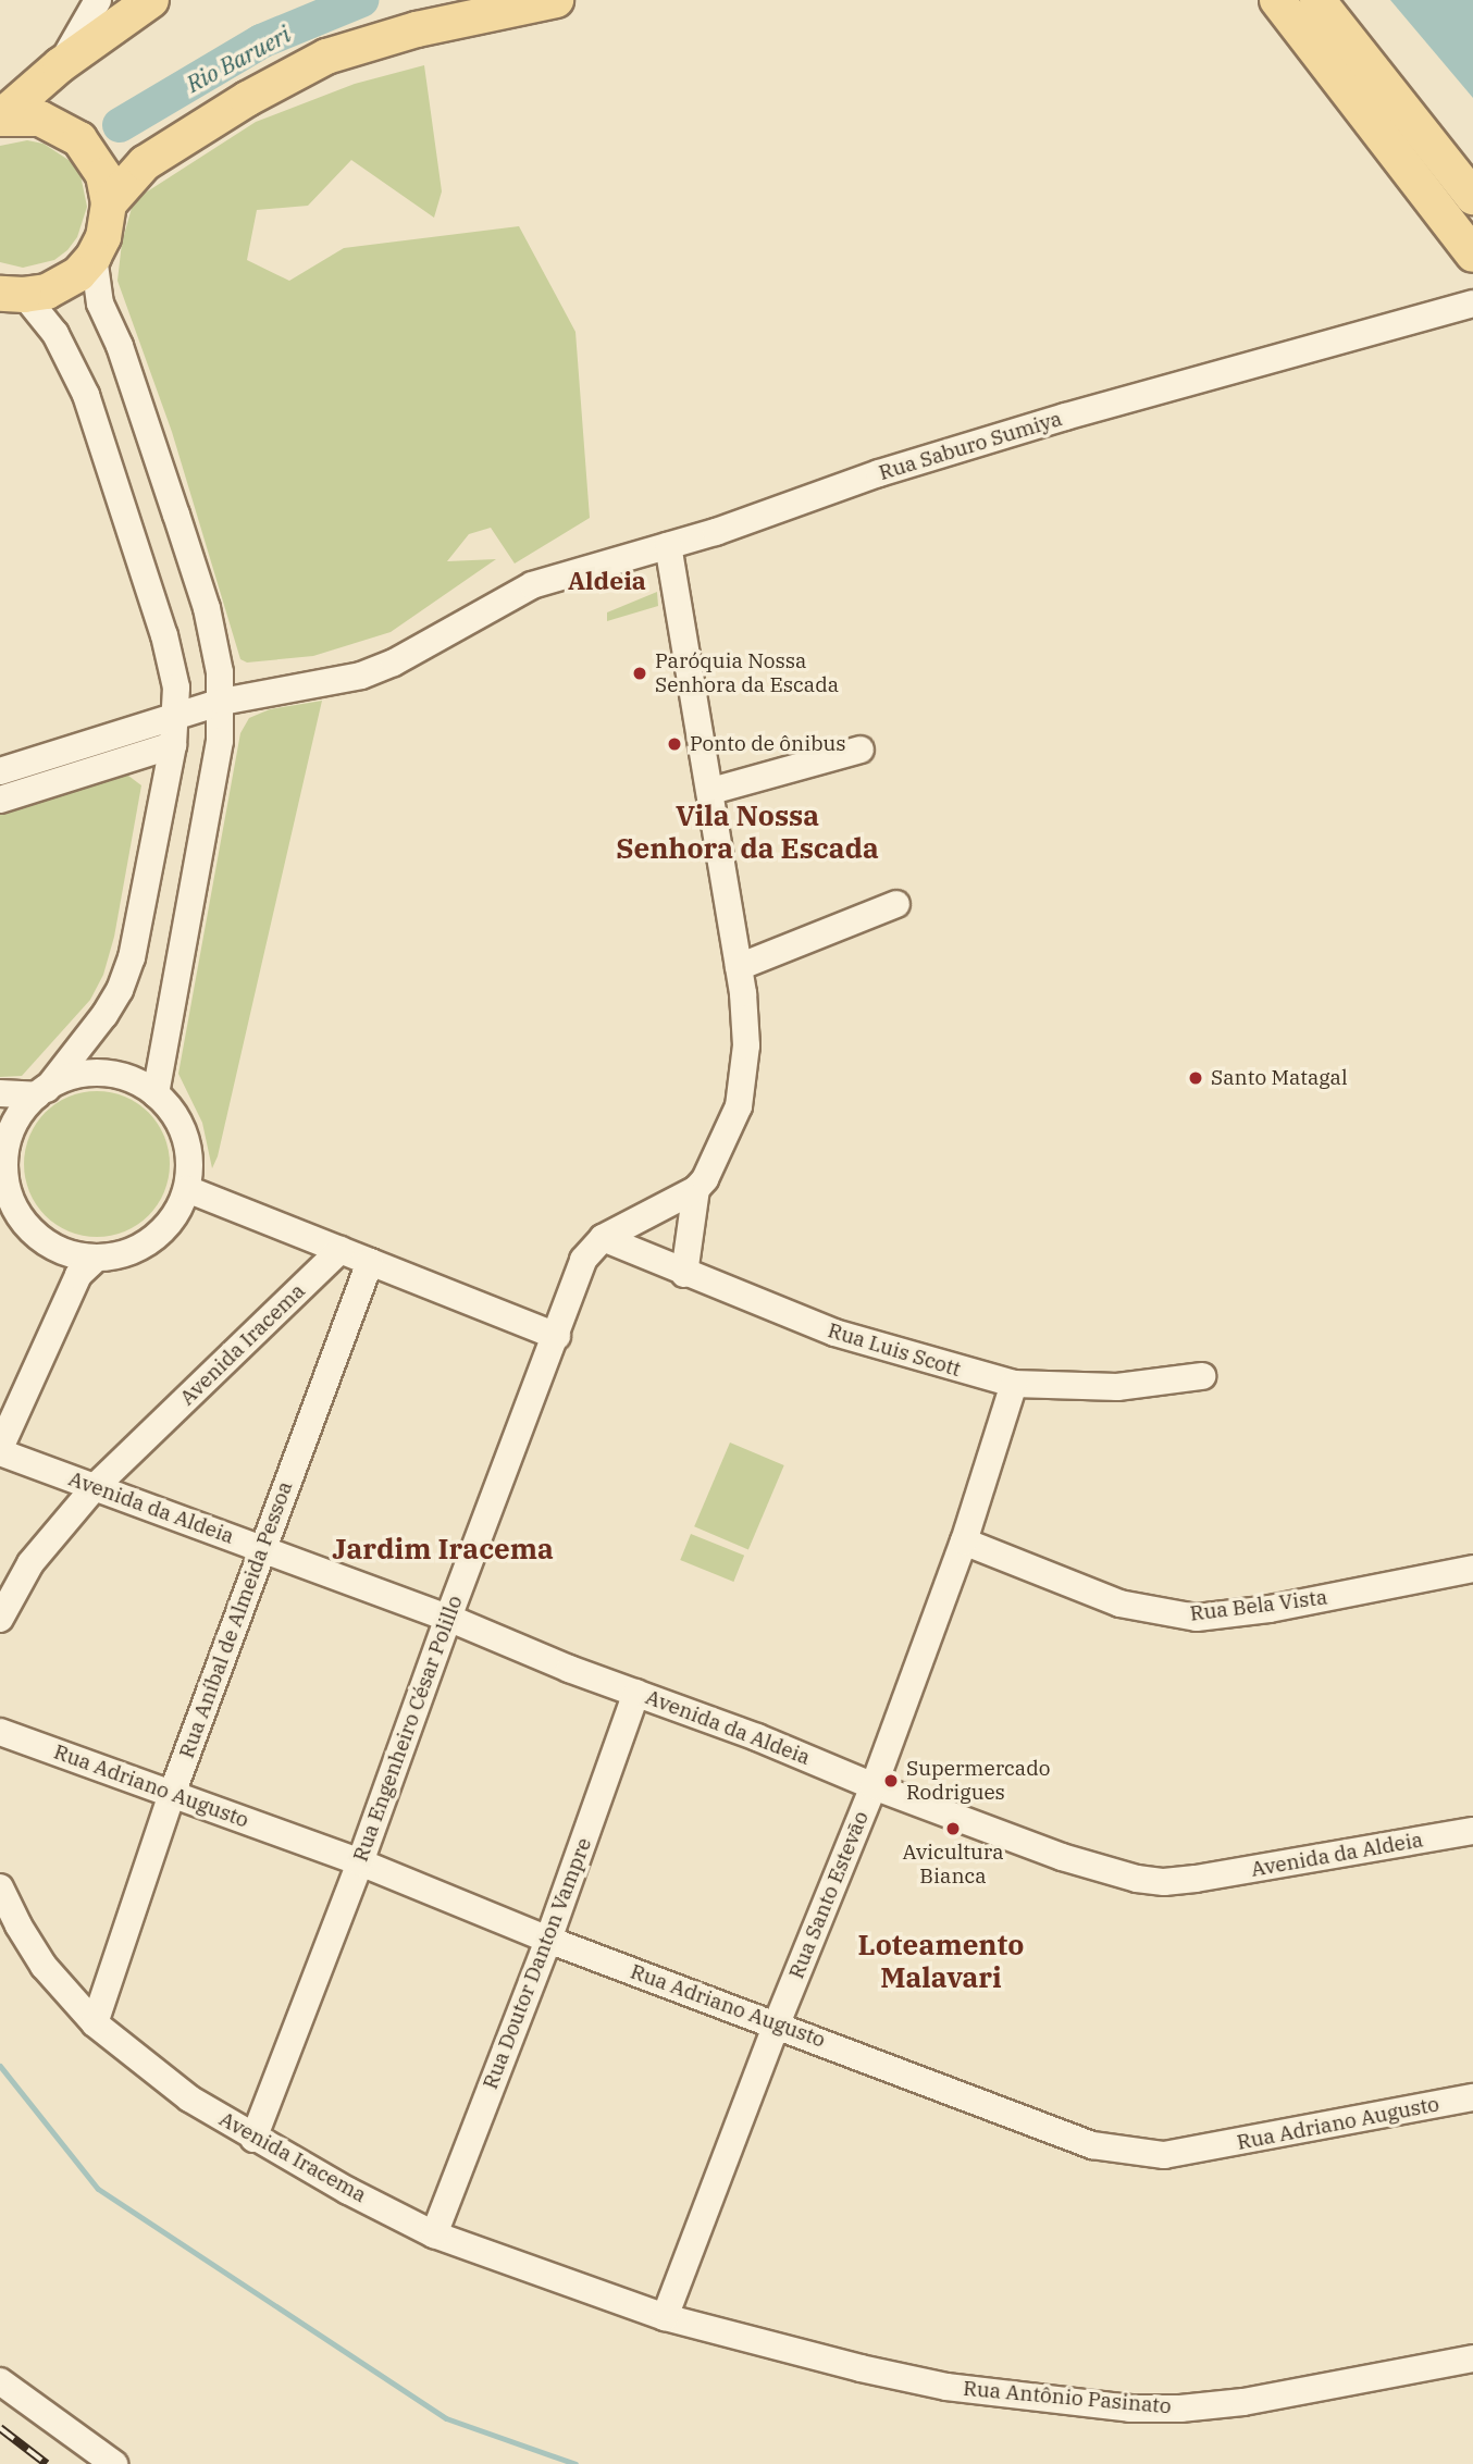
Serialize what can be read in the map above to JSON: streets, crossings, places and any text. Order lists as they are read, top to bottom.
{
  "streets": {
    "street": [
      "Rua Saburo Sumiya",
      "Avenida Iracema",
      "Rua Luis Scott",
      "Avenida da Aldeia",
      "Rua Bela Vista",
      "Rua Aníbal de Almeida Pessoa",
      "Rua Engenheiro César Polillo",
      "Rua Adriano Augusto",
      "Rua Santo Estevão",
      "Rua Doutor Danton Vampre",
      "Rua Antônio Pasinato"
    ]
  },
  "crossings": [
    ["Avenida Iracema", "Avenida da Aldeia"],
    ["Avenida Iracema", "Rua Aníbal de Almeida Pessoa"],
    ["Avenida Iracema", "Rua Engenheiro César Polillo"],
    ["Avenida Iracema", "Rua Santo Estevão"],
    ["Avenida Iracema", "Rua Doutor Danton Vampre"],
    ["Avenida Iracema", "Rua Antônio Pasinato"],
    ["Rua Luis Scott", "Rua Engenheiro César Polillo"],
    ["Rua Luis Scott", "Rua Santo Estevão"],
    ["Avenida da Aldeia", "Rua Aníbal de Almeida Pessoa"],
    ["Avenida da Aldeia", "Rua Engenheiro César Polillo"],
    ["Avenida da Aldeia", "Rua Santo Estevão"],
    ["Avenida da Aldeia", "Rua Doutor Danton Vampre"],
    ["Rua Bela Vista", "Rua Santo Estevão"],
    ["Rua Aníbal de Almeida Pessoa", "Rua Adriano Augusto"],
    ["Rua Engenheiro César Polillo", "Rua Adriano Augusto"],
    ["Rua Adriano Augusto", "Rua Santo Estevão"],
    ["Rua Adriano Augusto", "Rua Doutor Danton Vampre"],
    ["Rua Santo Estevão", "Rua Antônio Pasinato"]
  ],
  "districts": [
    "Aldeia",
    "Vila Nossa Senhora da Escada",
    "Jardim Iracema",
    "Loteamento Malavari"
  ],
  "water": ["Rio Barueri"],
  "places": [
    "Paróquia Nossa Senhora da Escada",
    "Ponto de ônibus",
    "Santo Matagal",
    "Supermercado Rodrigues",
    "Avicultura Bianca"
  ]
}
